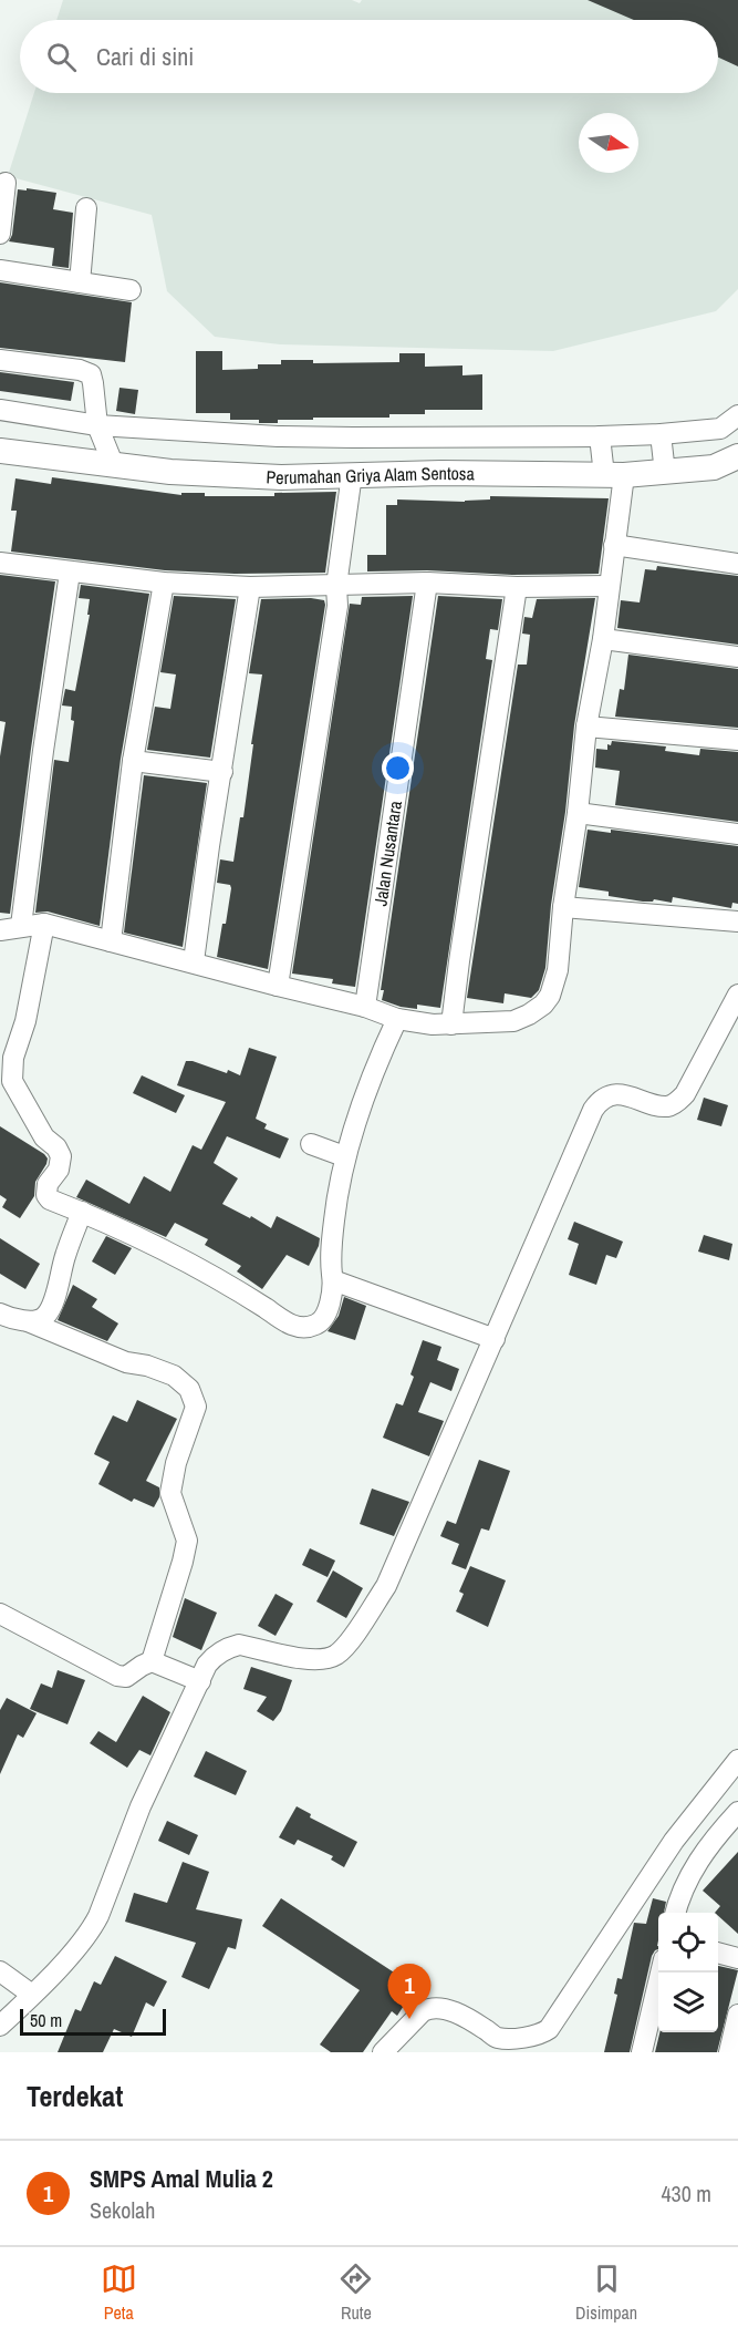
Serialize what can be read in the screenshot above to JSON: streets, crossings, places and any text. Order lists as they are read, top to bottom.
{
  "streets": {
    "street": ["Perumahan Griya Alam Sentosa", "Jalan Nusantara"]
  },
  "scale_bar": "50 m",
  "north": "right",
  "page": {
    "search": "Cari di sini",
    "pins": "1",
    "scale": "50 m",
    "heading": "Terdekat",
    "list": [
      {
        "mark": "1",
        "name": "SMPS Amal Mulia 2",
        "note": "Sekolah",
        "value": "430 m"
      }
    ],
    "nav": ["Peta", "Rute", "Disimpan"]
  }
}
